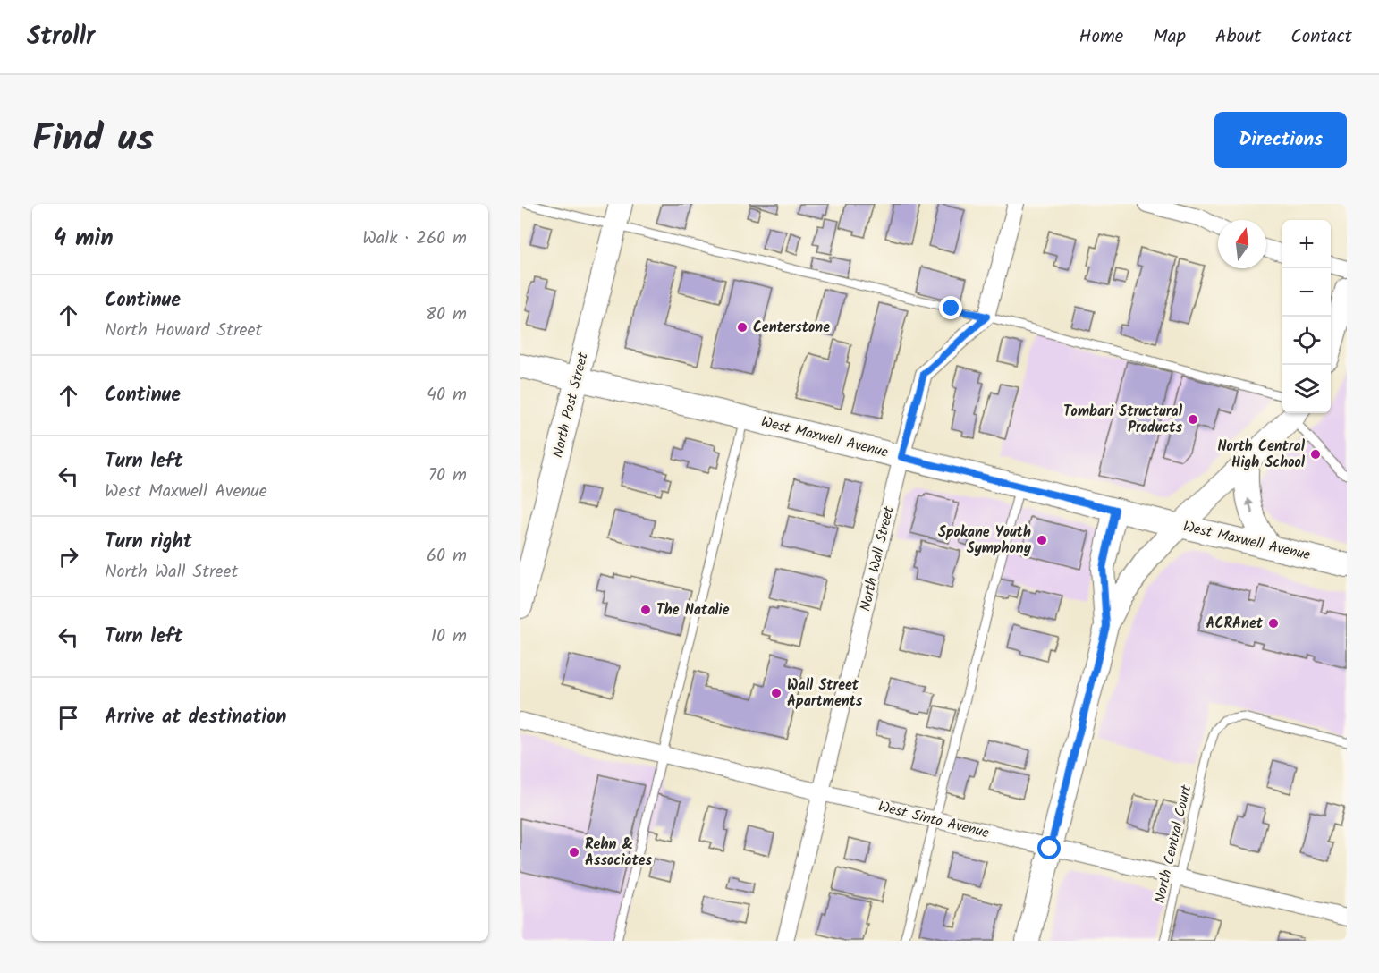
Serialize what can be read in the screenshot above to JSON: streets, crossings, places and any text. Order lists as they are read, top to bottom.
{
  "streets": {
    "street": [
      "North Post Street",
      "West Maxwell Avenue",
      "North Wall Street",
      "West Sinto Avenue"
    ],
    "lane": ["North Central Court"]
  },
  "crossings": [
    ["North Post Street", "West Maxwell Avenue"],
    ["West Maxwell Avenue", "North Wall Street"],
    ["North Wall Street", "West Sinto Avenue"],
    ["West Sinto Avenue", "North Central Court"]
  ],
  "places": [
    "Centerstone",
    "Tombari Structural Products",
    "North Central High School",
    "Spokane Youth Symphony",
    "The Natalie",
    "ACRAnet",
    "Wall Street Apartments",
    "Rehn & Associates"
  ],
  "north": "top",
  "page": {
    "header": "Strollr",
    "nav": [
      "Home",
      "Map",
      "About",
      "Contact"
    ],
    "title": "Find us",
    "buttons": "Directions",
    "heading": ["4 min", "Walk · 260 m"],
    "map_buttons": ["+", "−"],
    "list": [
      ["Continue", "North Howard Street", "80 m"],
      ["Continue", "40 m"],
      ["Turn left", "West Maxwell Avenue", "70 m"],
      ["Turn right", "North Wall Street", "60 m"],
      ["Turn left", "10 m"],
      "Arrive at destination"
    ]
  }
}
